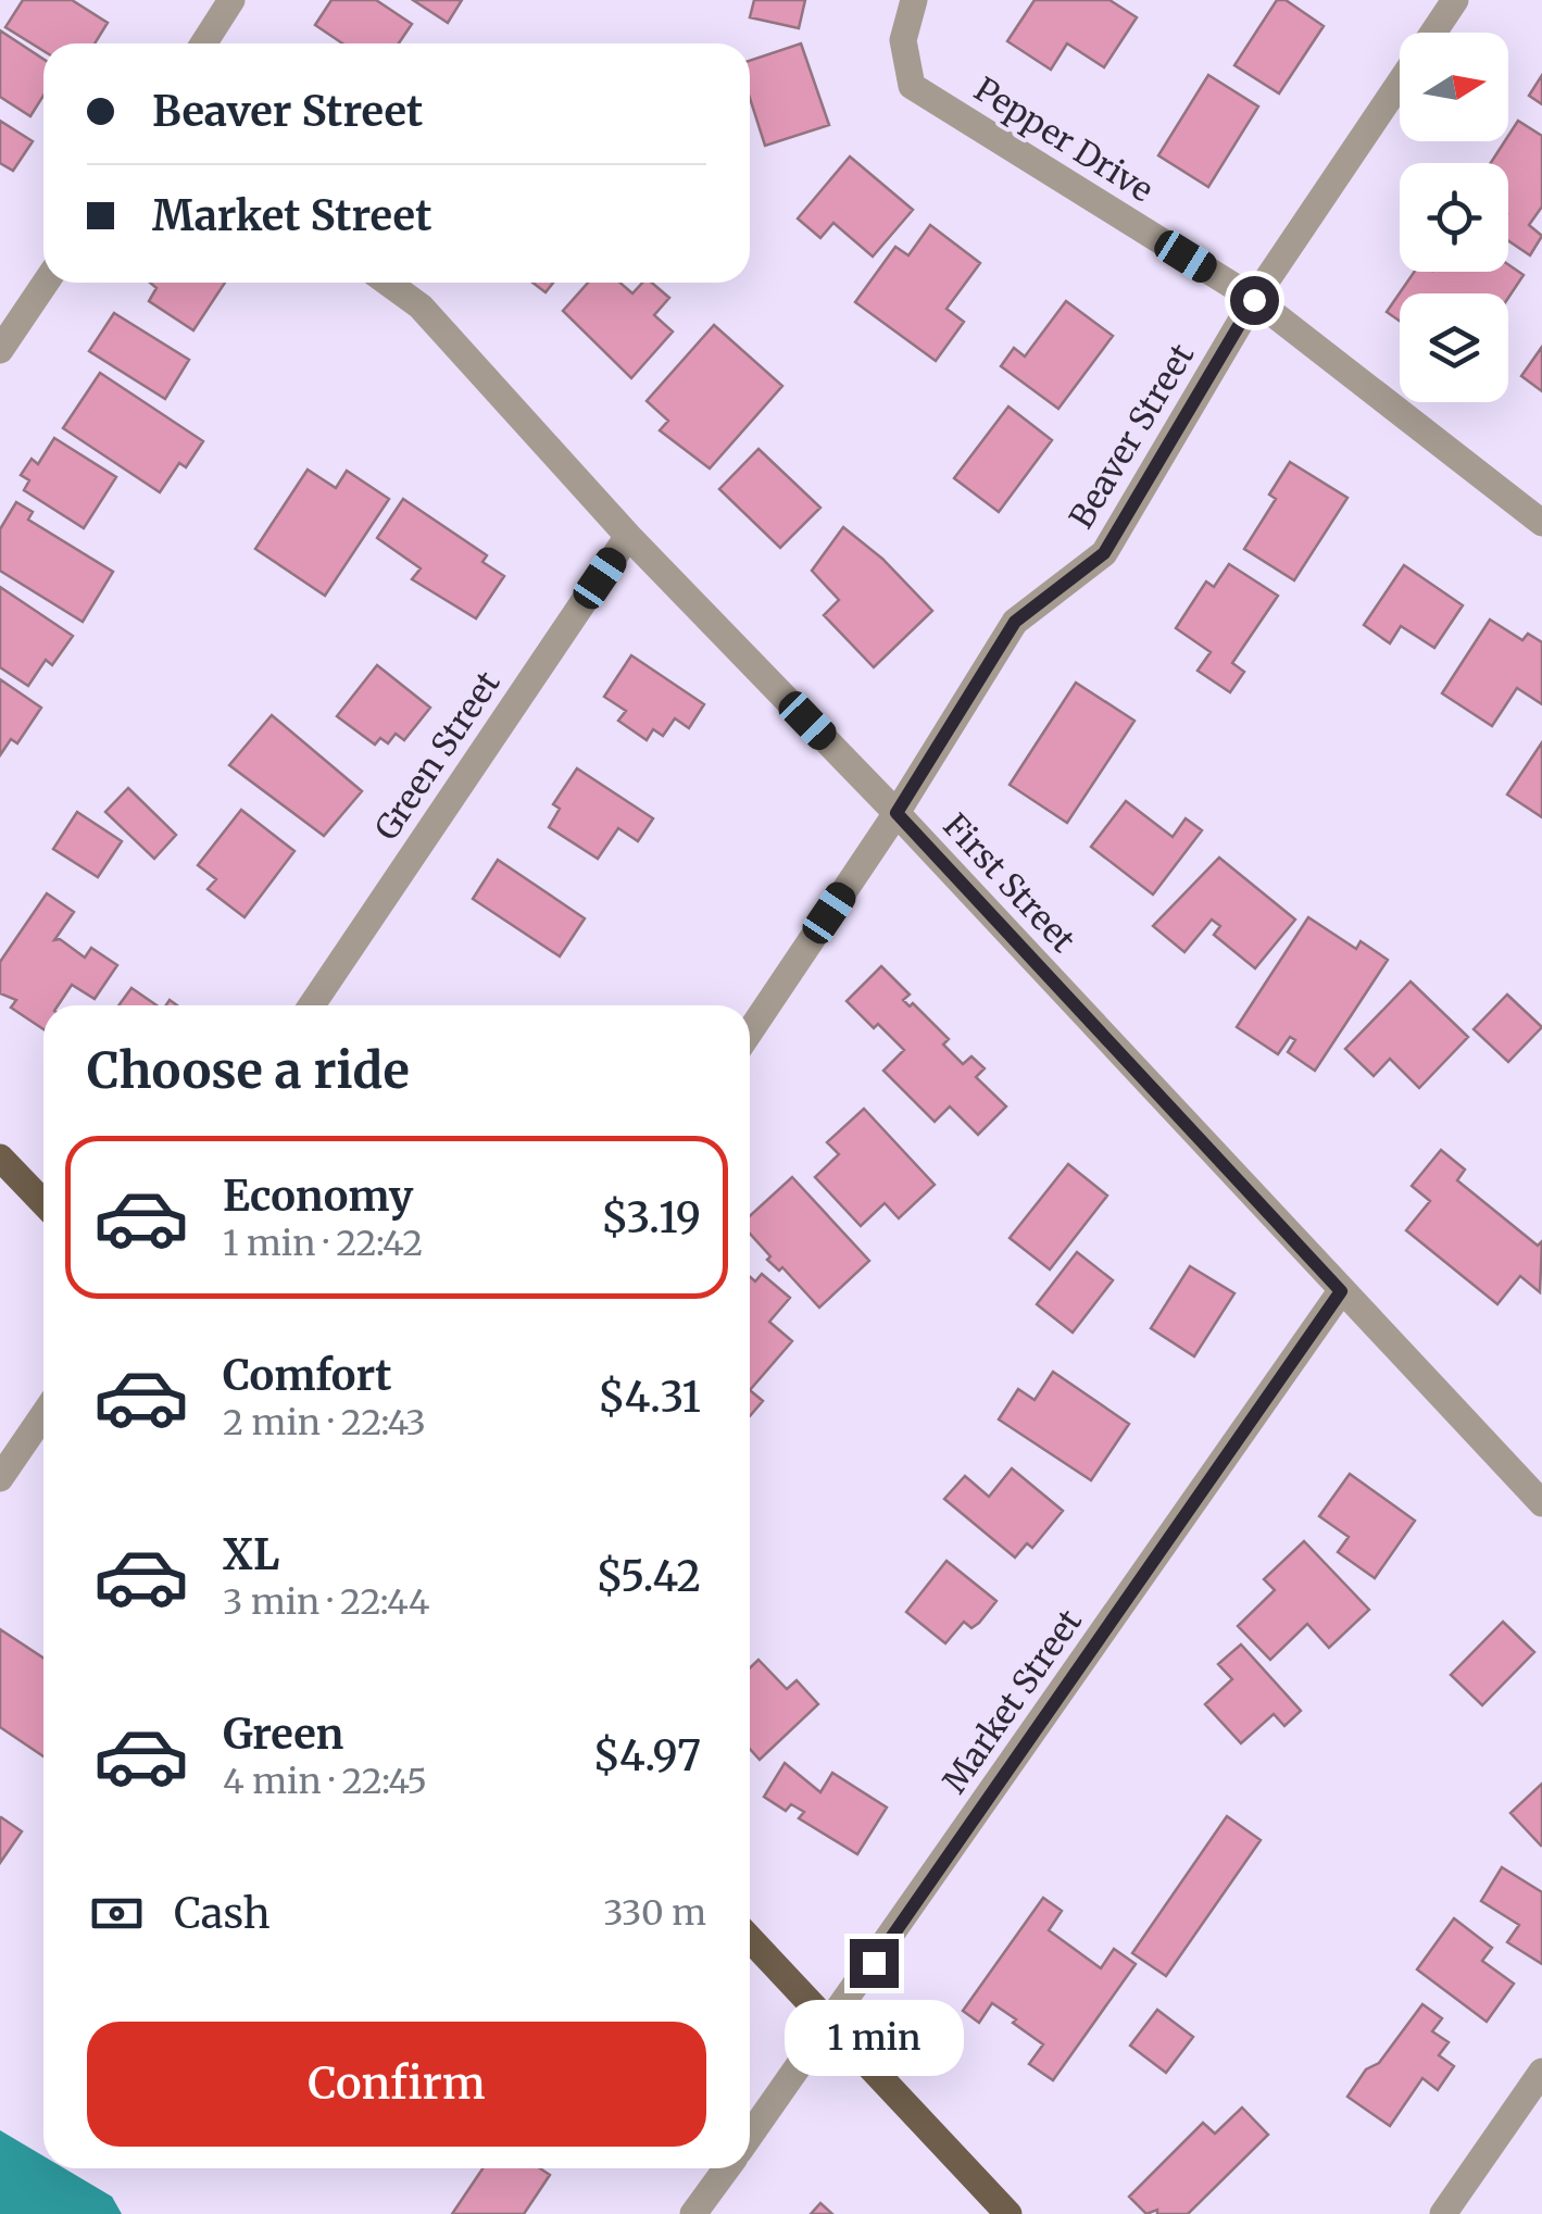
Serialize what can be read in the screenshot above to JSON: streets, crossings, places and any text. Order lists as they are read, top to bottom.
{
  "streets": {
    "street": [
      "Pepper Drive",
      "Beaver Street",
      "Green Street",
      "First Street",
      "Market Street"
    ]
  },
  "crossings": [
    ["Pepper Drive", "Beaver Street"],
    ["Beaver Street", "First Street"],
    ["Green Street", "First Street"],
    ["First Street", "Market Street"]
  ],
  "north": "right",
  "page": {
    "banner": ["Beaver Street", "Market Street"],
    "heading": "Choose a ride",
    "list": [
      {
        "name": "Economy",
        "note": "1 min · 22:42",
        "value": "$3.19"
      },
      {
        "name": "Comfort",
        "note": "2 min · 22:43",
        "value": "$4.31"
      },
      {
        "name": "XL",
        "note": "3 min · 22:44",
        "value": "$5.42"
      },
      {
        "name": "Green",
        "note": "4 min · 22:45",
        "value": "$4.97"
      }
    ],
    "pay": ["Cash", "330 m"],
    "bubble": "1 min",
    "buttons": "Confirm"
  }
}
